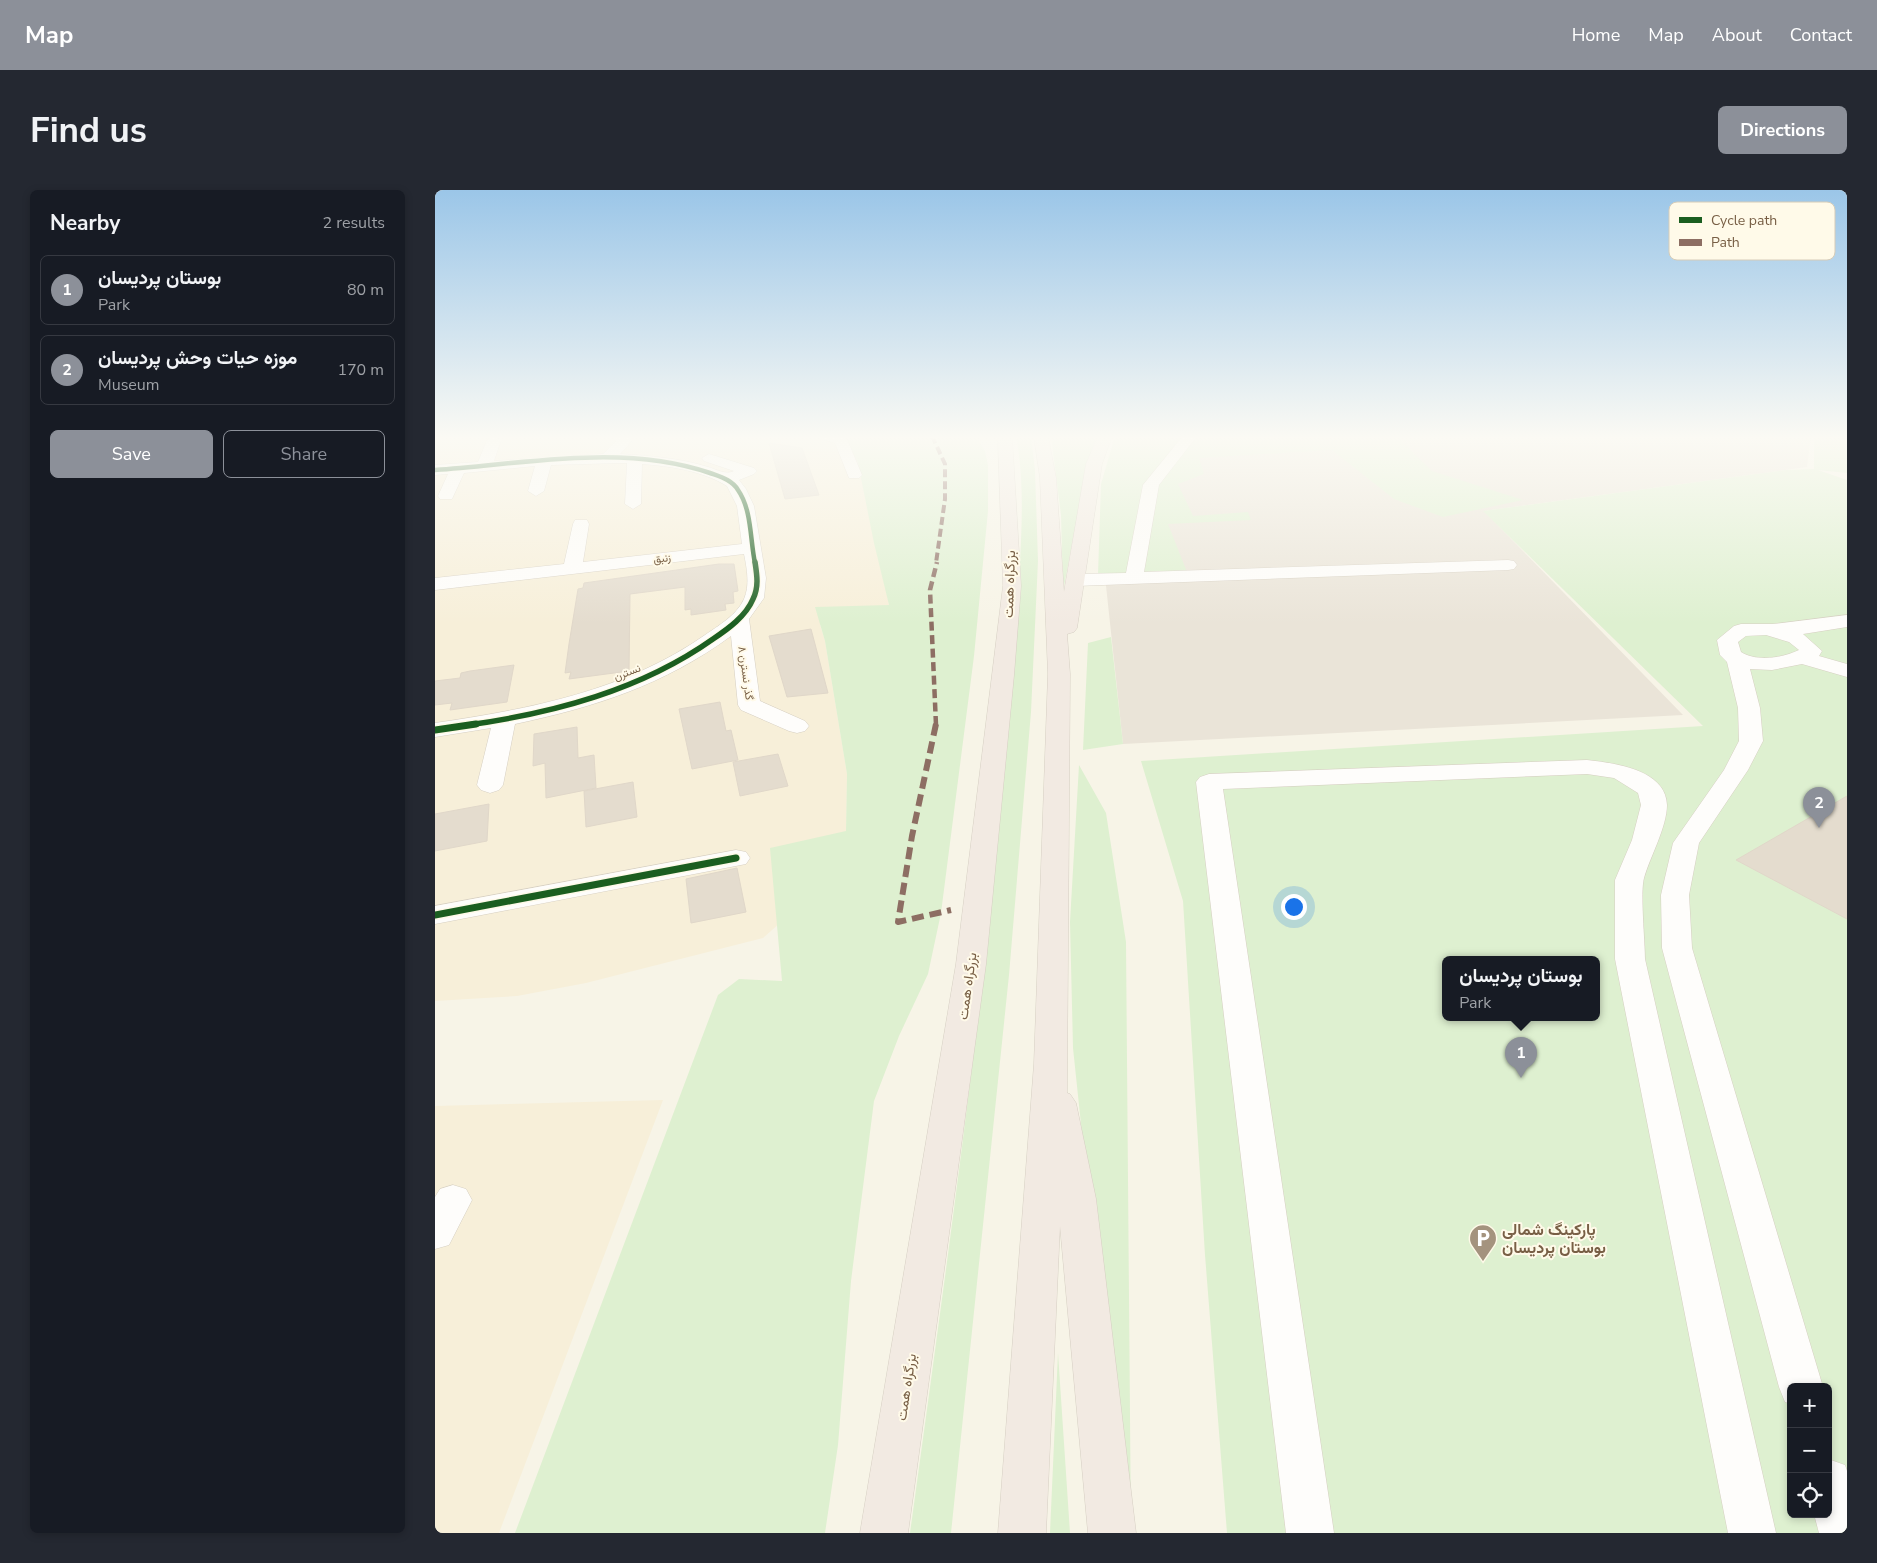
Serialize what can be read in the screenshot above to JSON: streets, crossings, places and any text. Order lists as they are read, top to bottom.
{
  "streets": {
    "highway": ["بزرگراه همت"],
    "street": ["زنبق", "نسترن", "گذر نسترن ۸"]
  },
  "crossings": [
    ["زنبق", "نسترن"],
    ["نسترن", "گذر نسترن ۸"]
  ],
  "places": {
    "parking": ["پارکینگ شمالی بوستان پردیسان"]
  },
  "legend": ["Cycle path", "Path"],
  "page": {
    "header": "Map",
    "nav": [
      "Home",
      "Map",
      "About",
      "Contact"
    ],
    "buttons": [
      "Directions",
      ["Save", "Share"]
    ],
    "title": "Find us",
    "heading": ["Nearby", "2 results"],
    "list": [
      {
        "mark": "1",
        "name": "بوستان پردیسان",
        "note": "Park",
        "value": "80 m"
      },
      {
        "mark": "2",
        "name": "موزه حیات وحش پردیسان",
        "note": "Museum",
        "value": "170 m"
      }
    ],
    "pins": ["2", "1"],
    "popup": ["بوستان پردیسان", "Park"],
    "map_buttons": ["+", "−"]
  }
}
